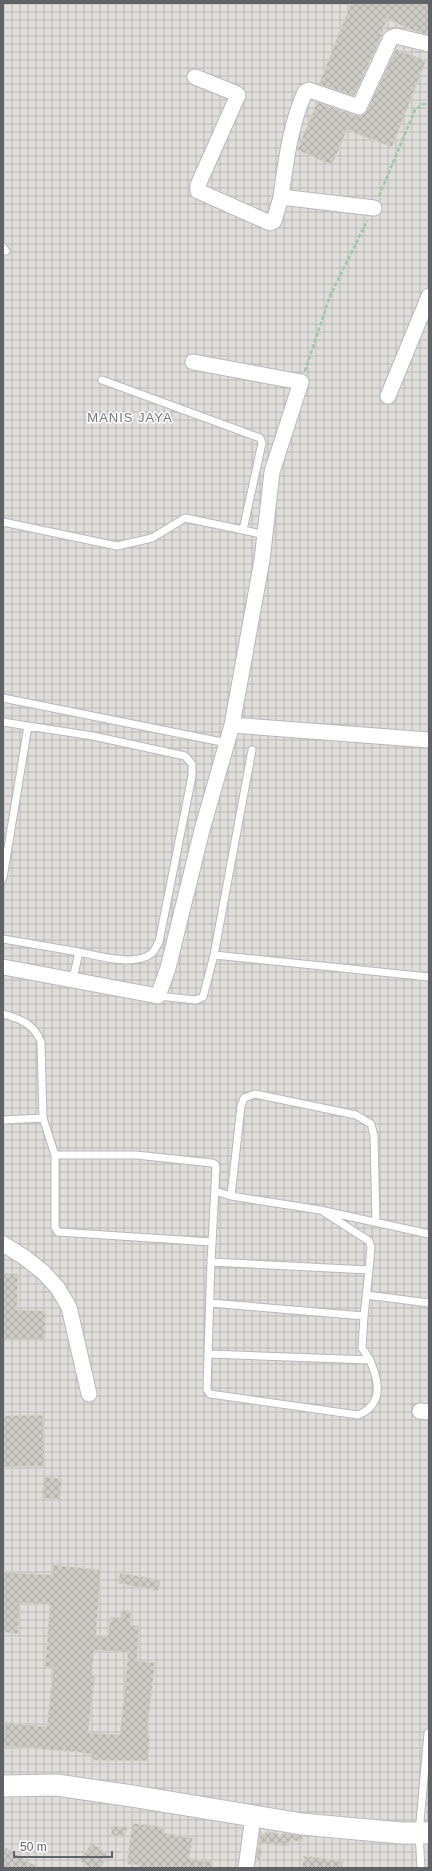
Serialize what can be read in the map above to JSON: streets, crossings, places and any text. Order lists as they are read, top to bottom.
{
  "districts": ["MANIS JAYA"],
  "scale_bar": "50 m"
}
